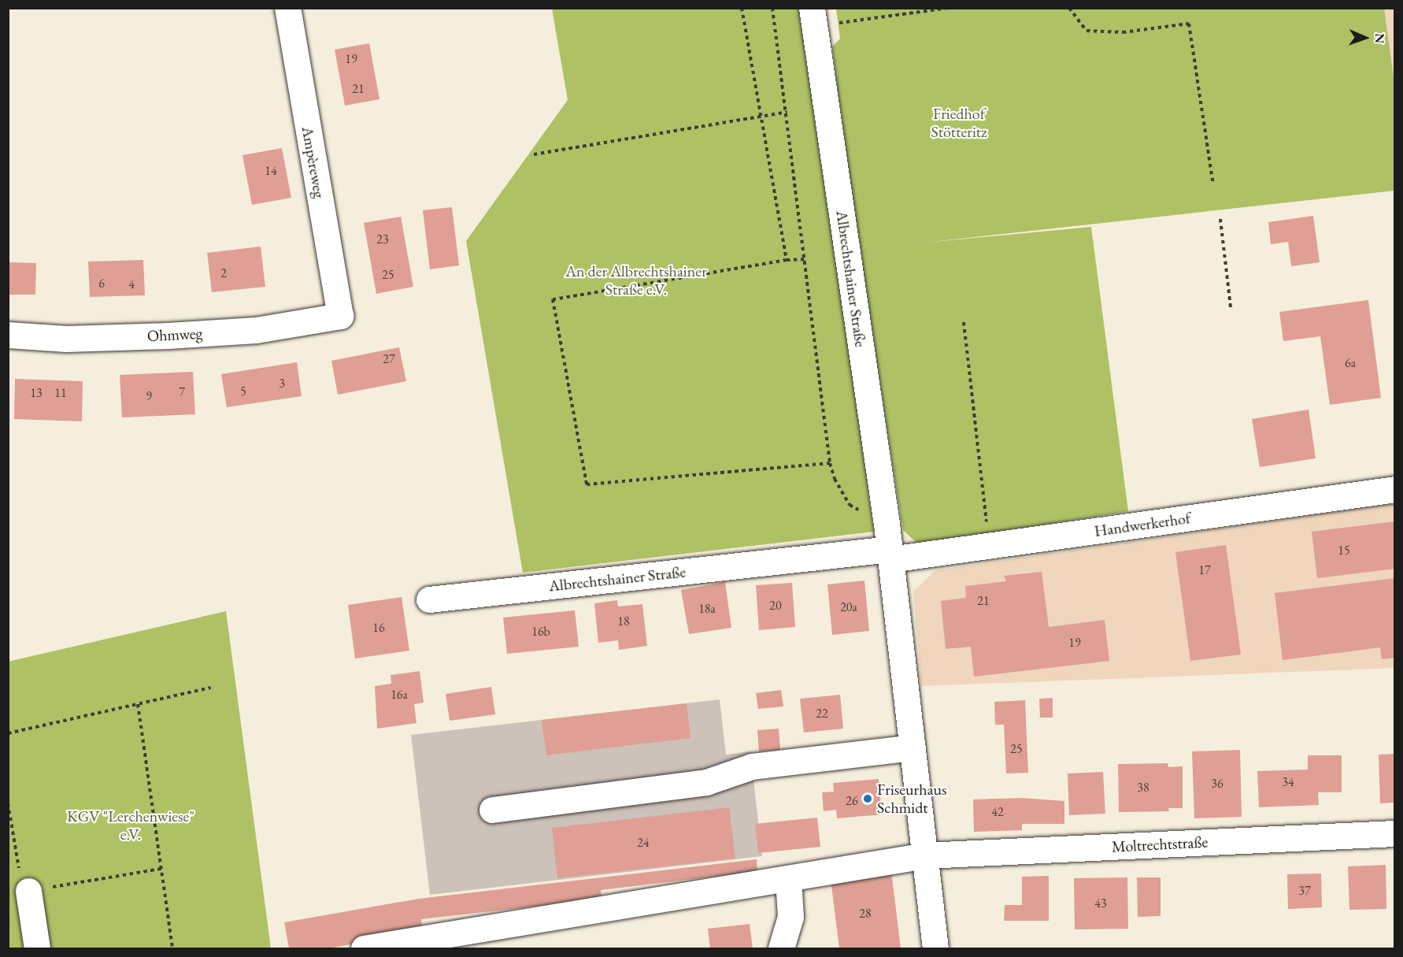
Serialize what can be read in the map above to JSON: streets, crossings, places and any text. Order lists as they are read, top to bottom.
{
  "streets": {
    "street": [
      "Ampèreweg",
      "Albrechtshainer Straße",
      "Ohmweg",
      "Handwerkerhof",
      "Moltrechtstraße"
    ]
  },
  "crossings": [
    ["Ampèreweg", "Ohmweg"],
    ["Albrechtshainer Straße", "Handwerkerhof"],
    ["Albrechtshainer Straße", "Moltrechtstraße"]
  ],
  "parks": ["Friedhof Stötteritz", "An der Albrechtshainer Straße e.V.", "KGV \"Lerchenwiese\" e.V."],
  "places": ["Friseurhaus Schmidt"],
  "house_numbers": [
    "19",
    "21",
    "14",
    "23",
    "2",
    "25",
    "6",
    "4",
    "27",
    "6a",
    "3",
    "5",
    "7",
    "13",
    "11",
    "9",
    "15",
    "17",
    "21",
    "20",
    "20a",
    "18a",
    "18",
    "16",
    "16b",
    "19",
    "16a",
    "22",
    "25",
    "34",
    "36",
    "38",
    "26",
    "42",
    "24",
    "37",
    "43",
    "28"
  ],
  "north": "right"
}
